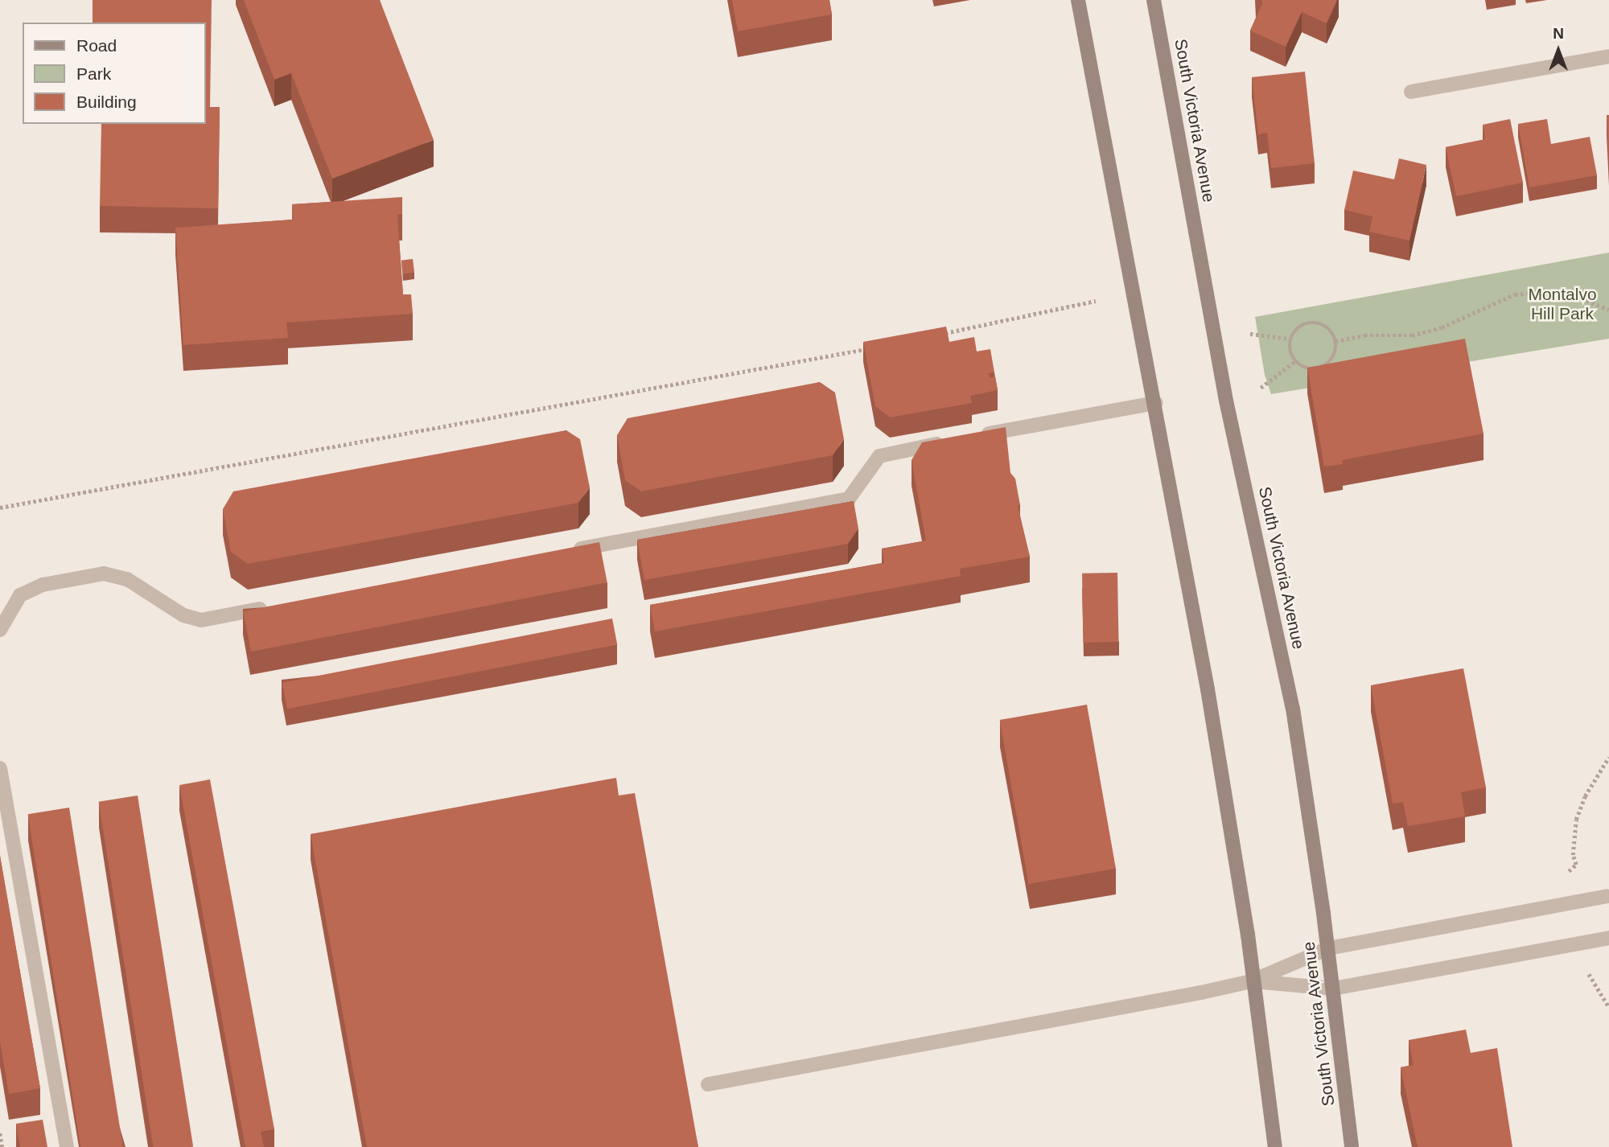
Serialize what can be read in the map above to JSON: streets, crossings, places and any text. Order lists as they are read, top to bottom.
{
  "streets": {
    "main road": ["South Victoria Avenue"]
  },
  "parks": ["Montalvo Hill Park"],
  "legend": ["Road", "Park", "Building"],
  "north": "top"
}
